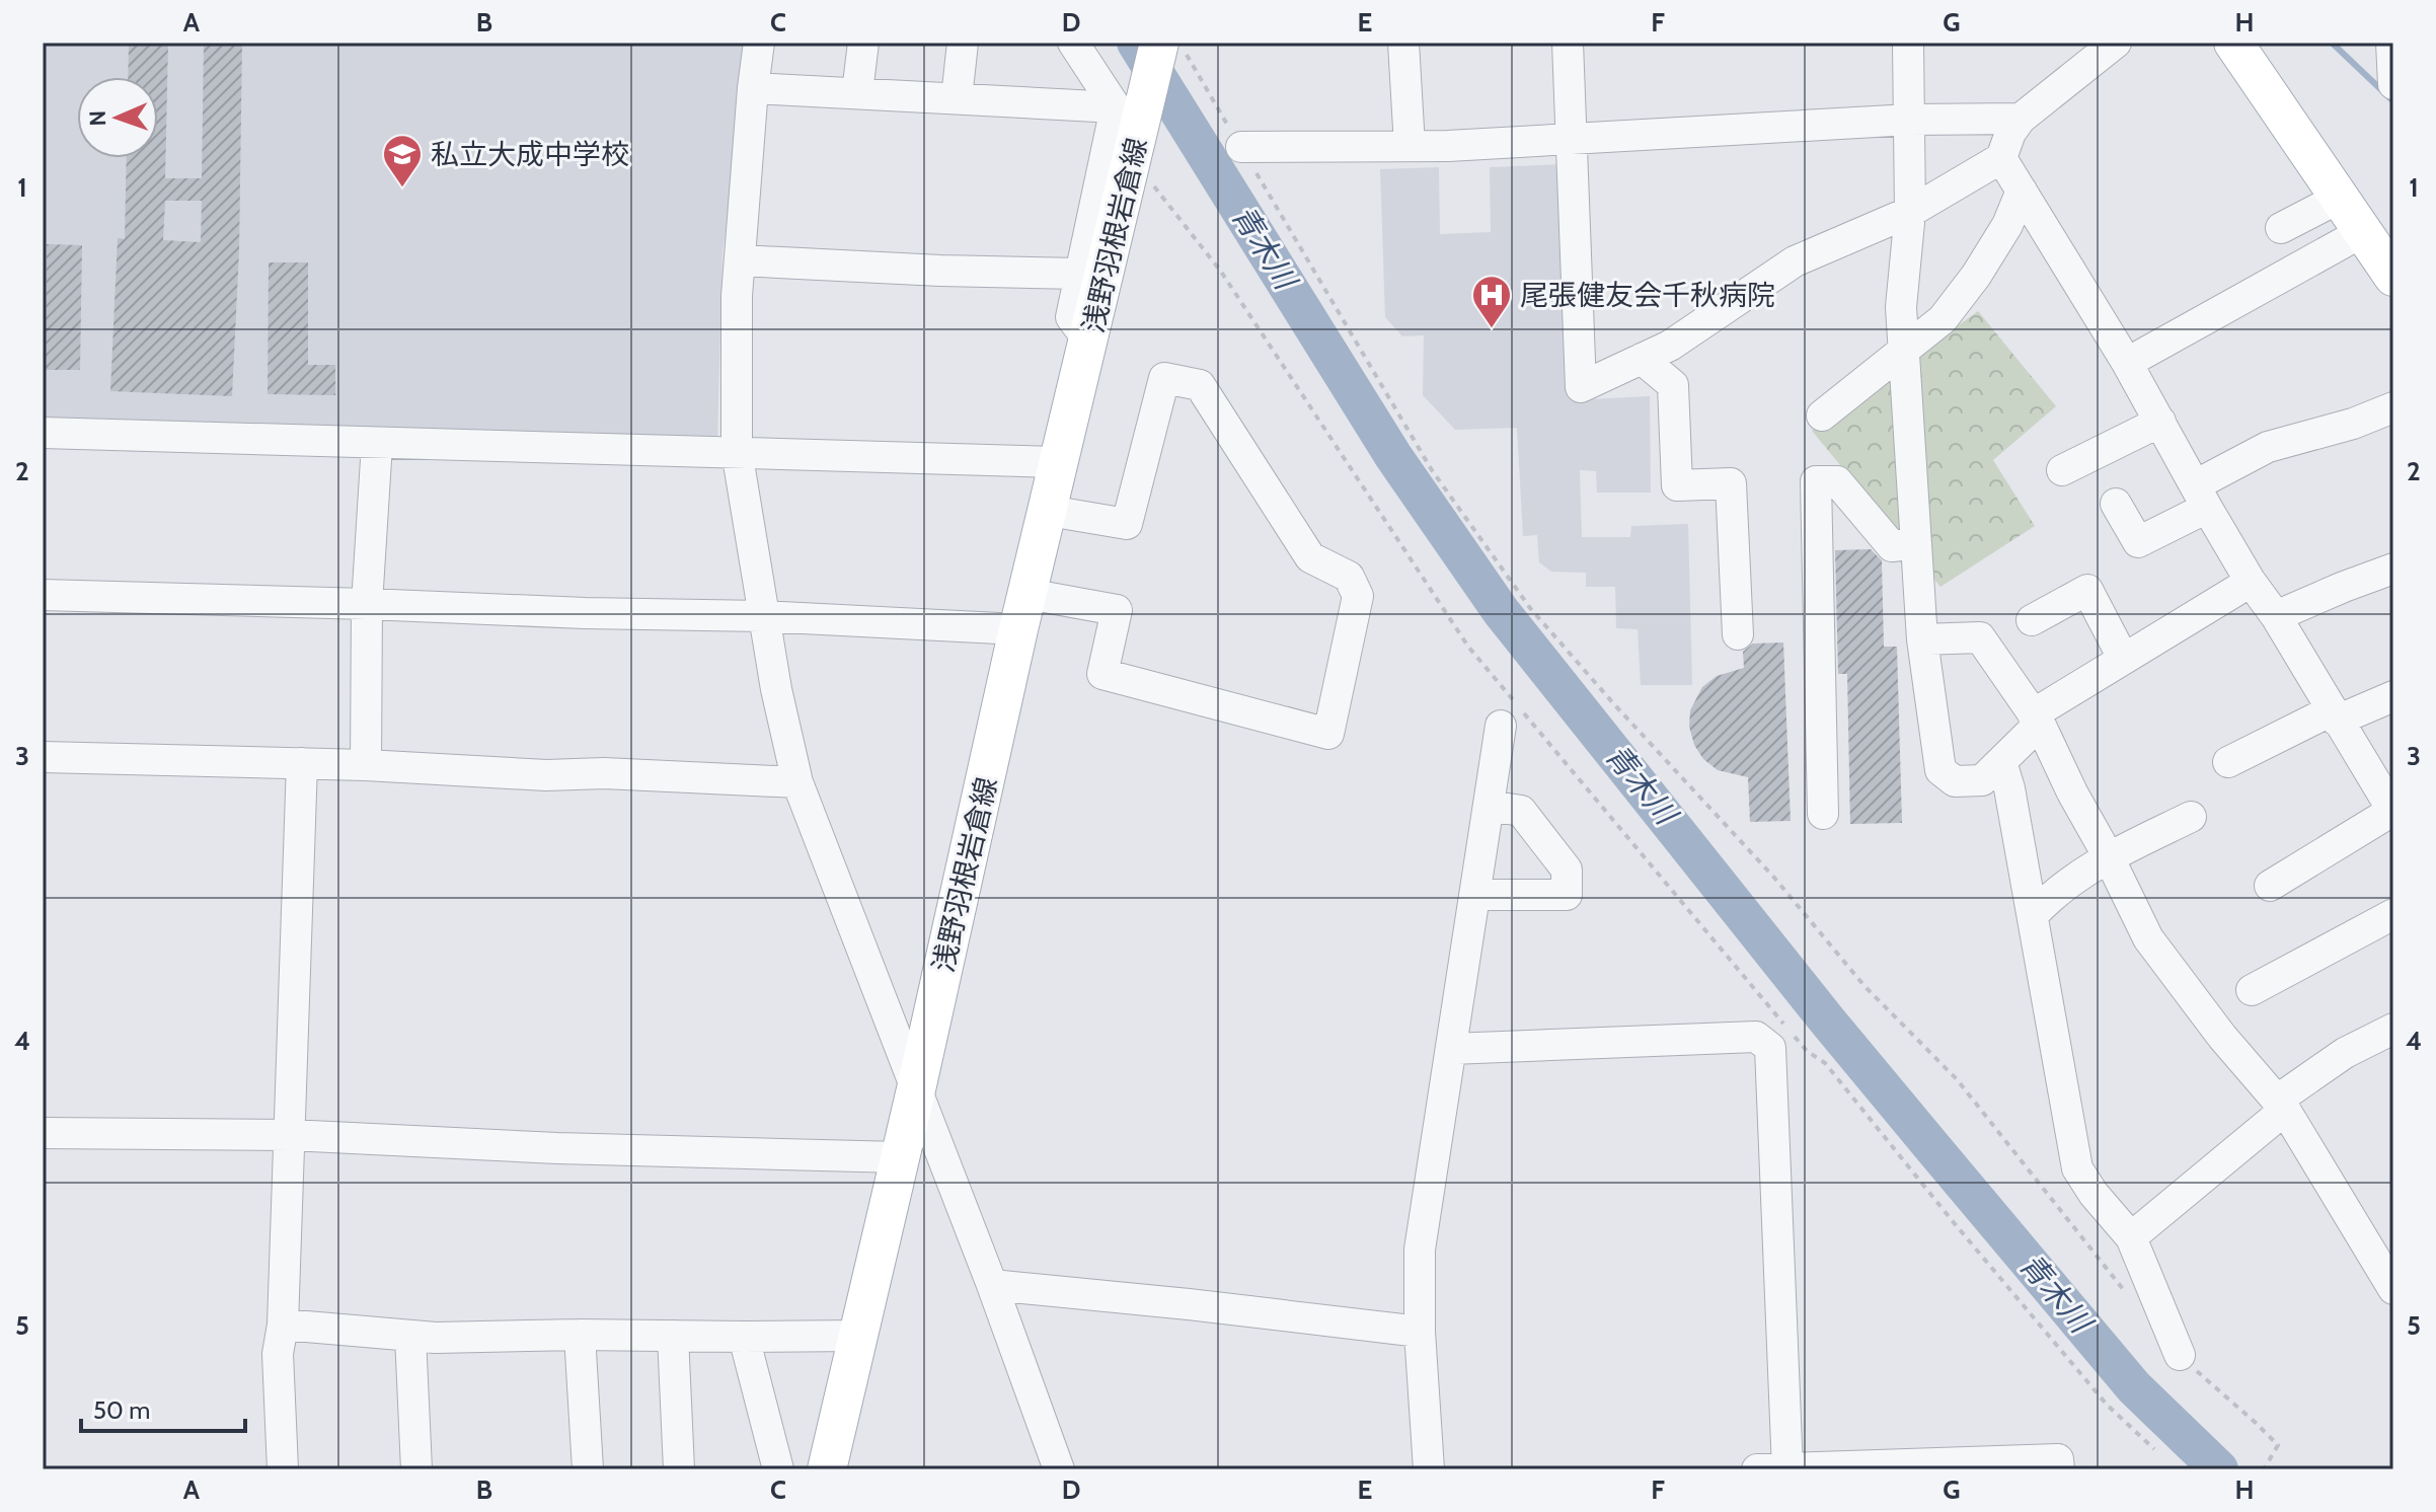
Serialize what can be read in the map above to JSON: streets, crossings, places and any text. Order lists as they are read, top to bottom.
{
  "streets": {
    "main road": ["浅野羽根岩倉線"]
  },
  "water": ["青木川"],
  "places": {
    "school or university": ["私立大成中学校"],
    "hospital": ["尾張健友会千秋病院"]
  },
  "scale_bar": "50 m",
  "north": "left",
  "grid": {
    "columns": [
      "A",
      "B",
      "C",
      "D",
      "E",
      "F",
      "G",
      "H"
    ],
    "rows": [
      "1",
      "2",
      "3",
      "4",
      "5"
    ]
  }
}
